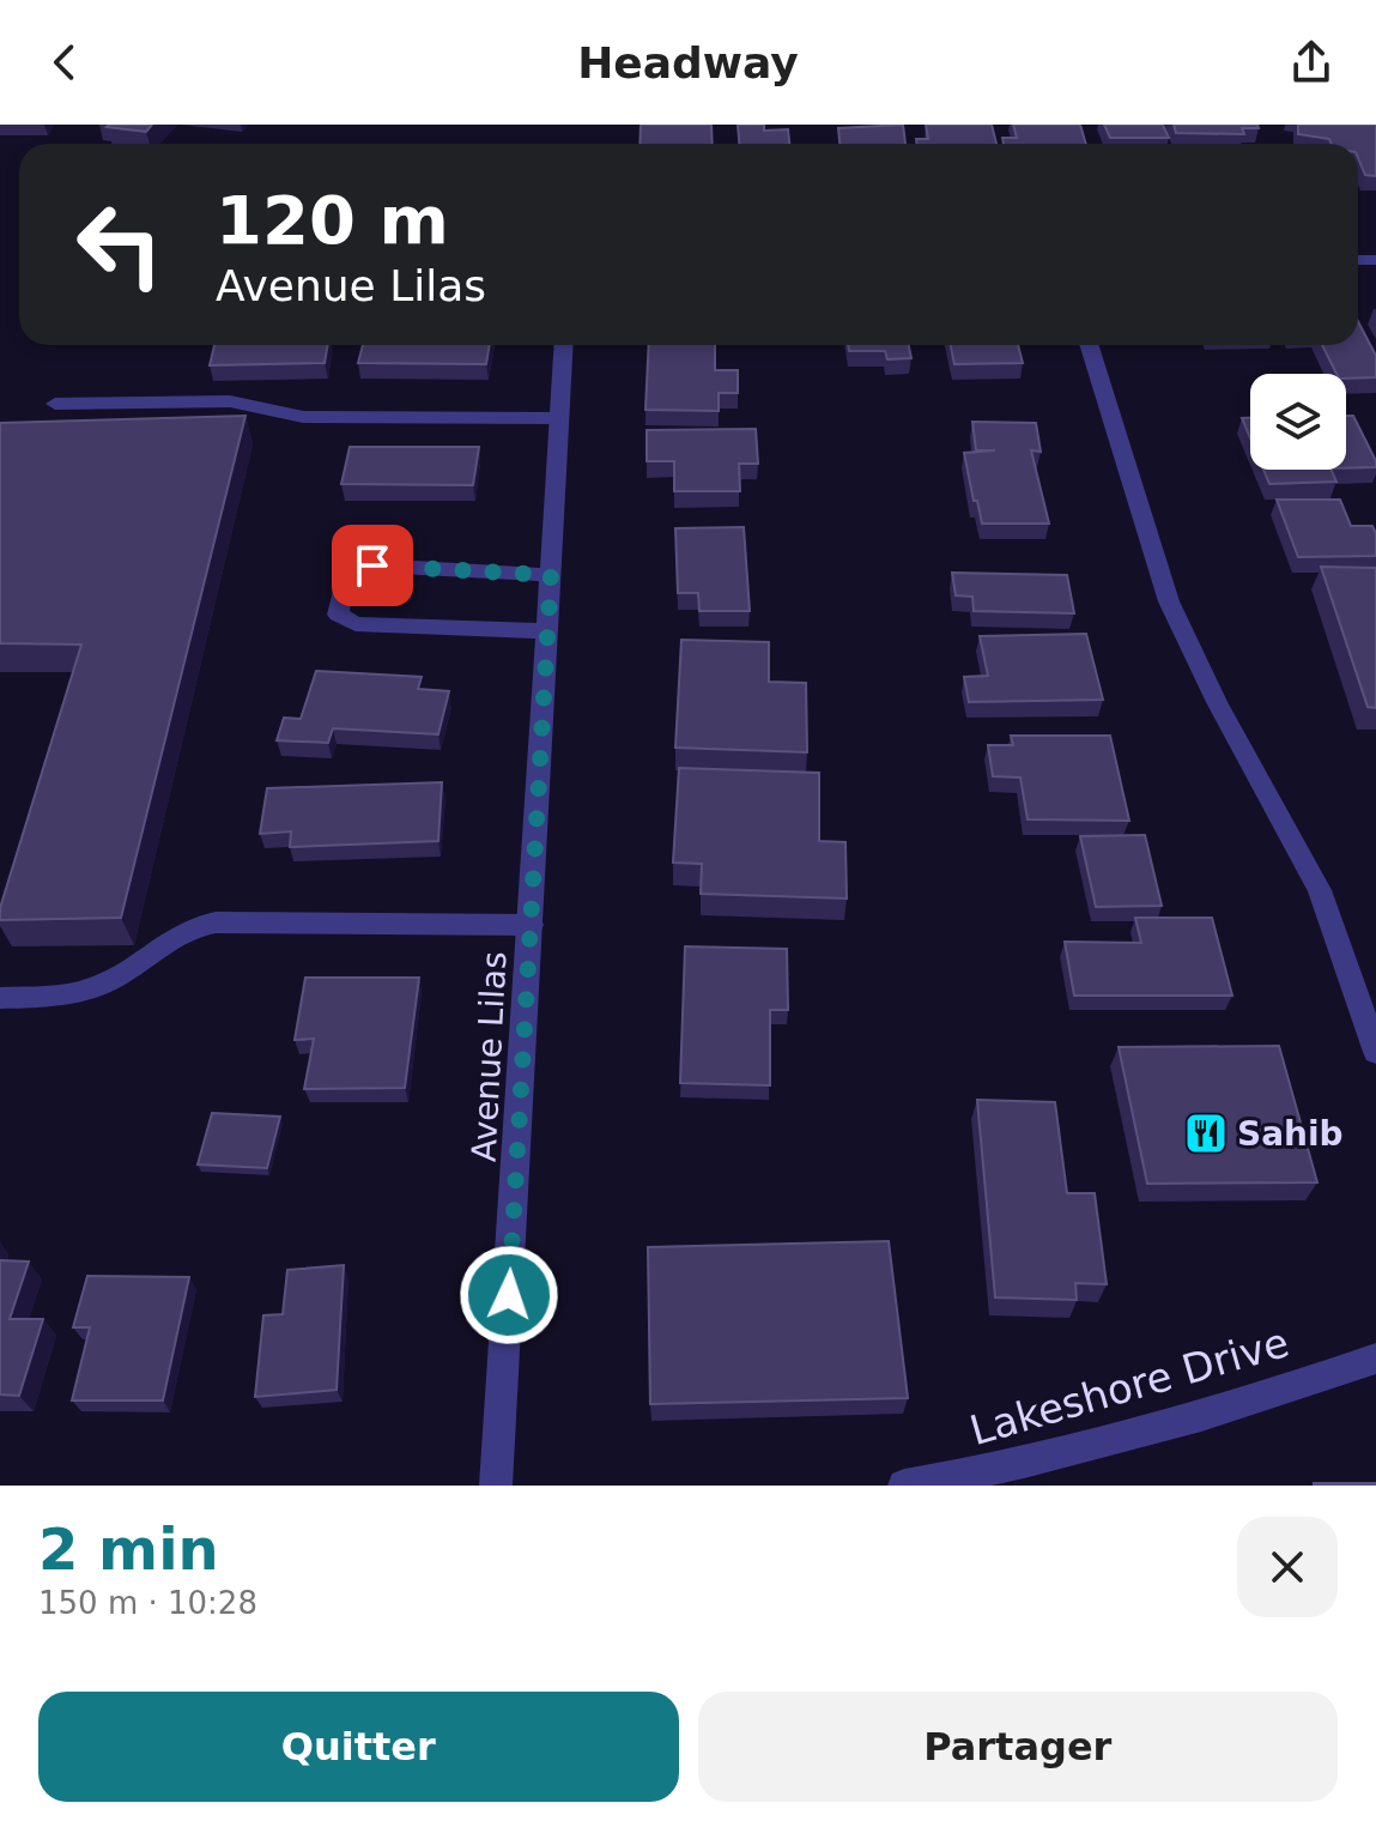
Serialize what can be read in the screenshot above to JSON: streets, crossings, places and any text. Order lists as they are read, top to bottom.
{
  "streets": {
    "street": ["Avenue Lilas", "Lakeshore Drive"]
  },
  "places": {
    "restaurant": ["Sahib"]
  },
  "page": {
    "header": "Headway",
    "turn": ["120 m", "Avenue Lilas"],
    "heading": ["2 min", "150 m · 10:28"],
    "buttons": ["Quitter", "Partager"]
  }
}
